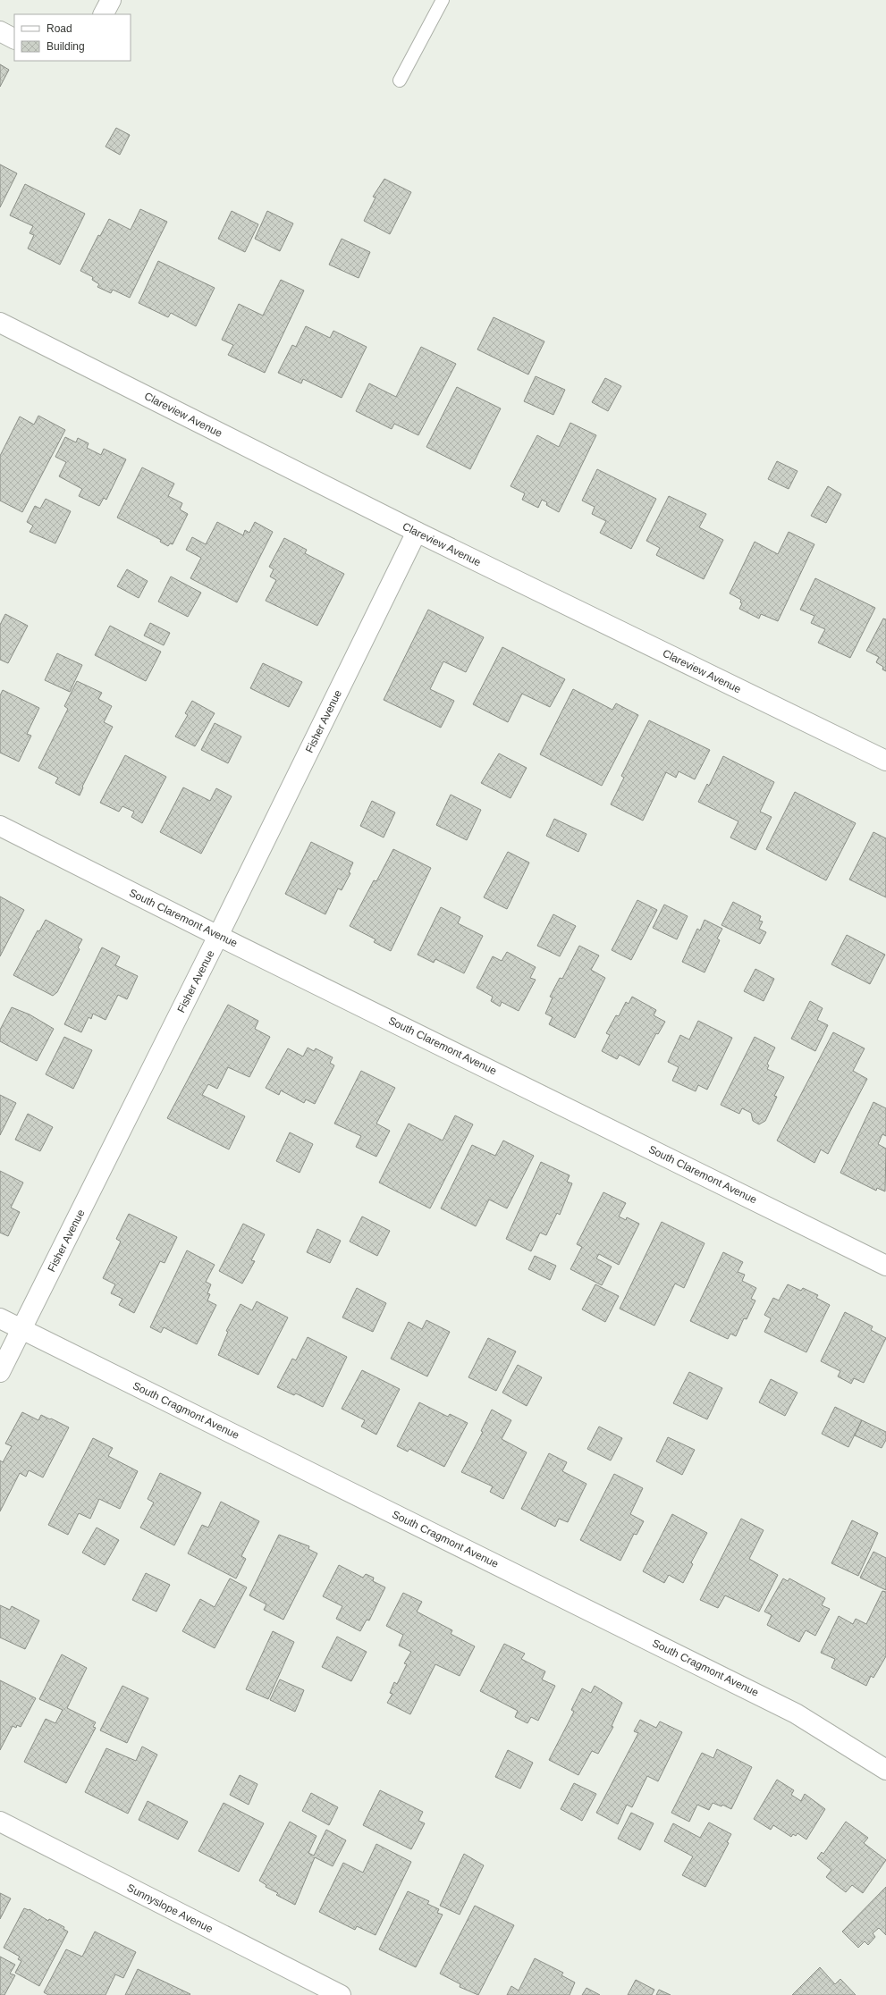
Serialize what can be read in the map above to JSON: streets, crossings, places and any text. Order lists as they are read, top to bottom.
{
  "streets": {
    "street": [
      "Clareview Avenue",
      "Fisher Avenue",
      "South Claremont Avenue",
      "South Cragmont Avenue",
      "Sunnyslope Avenue"
    ]
  },
  "crossings": [
    ["Clareview Avenue", "Fisher Avenue"],
    ["Fisher Avenue", "South Claremont Avenue"],
    ["Fisher Avenue", "South Cragmont Avenue"]
  ],
  "legend": ["Road", "Building"]
}
